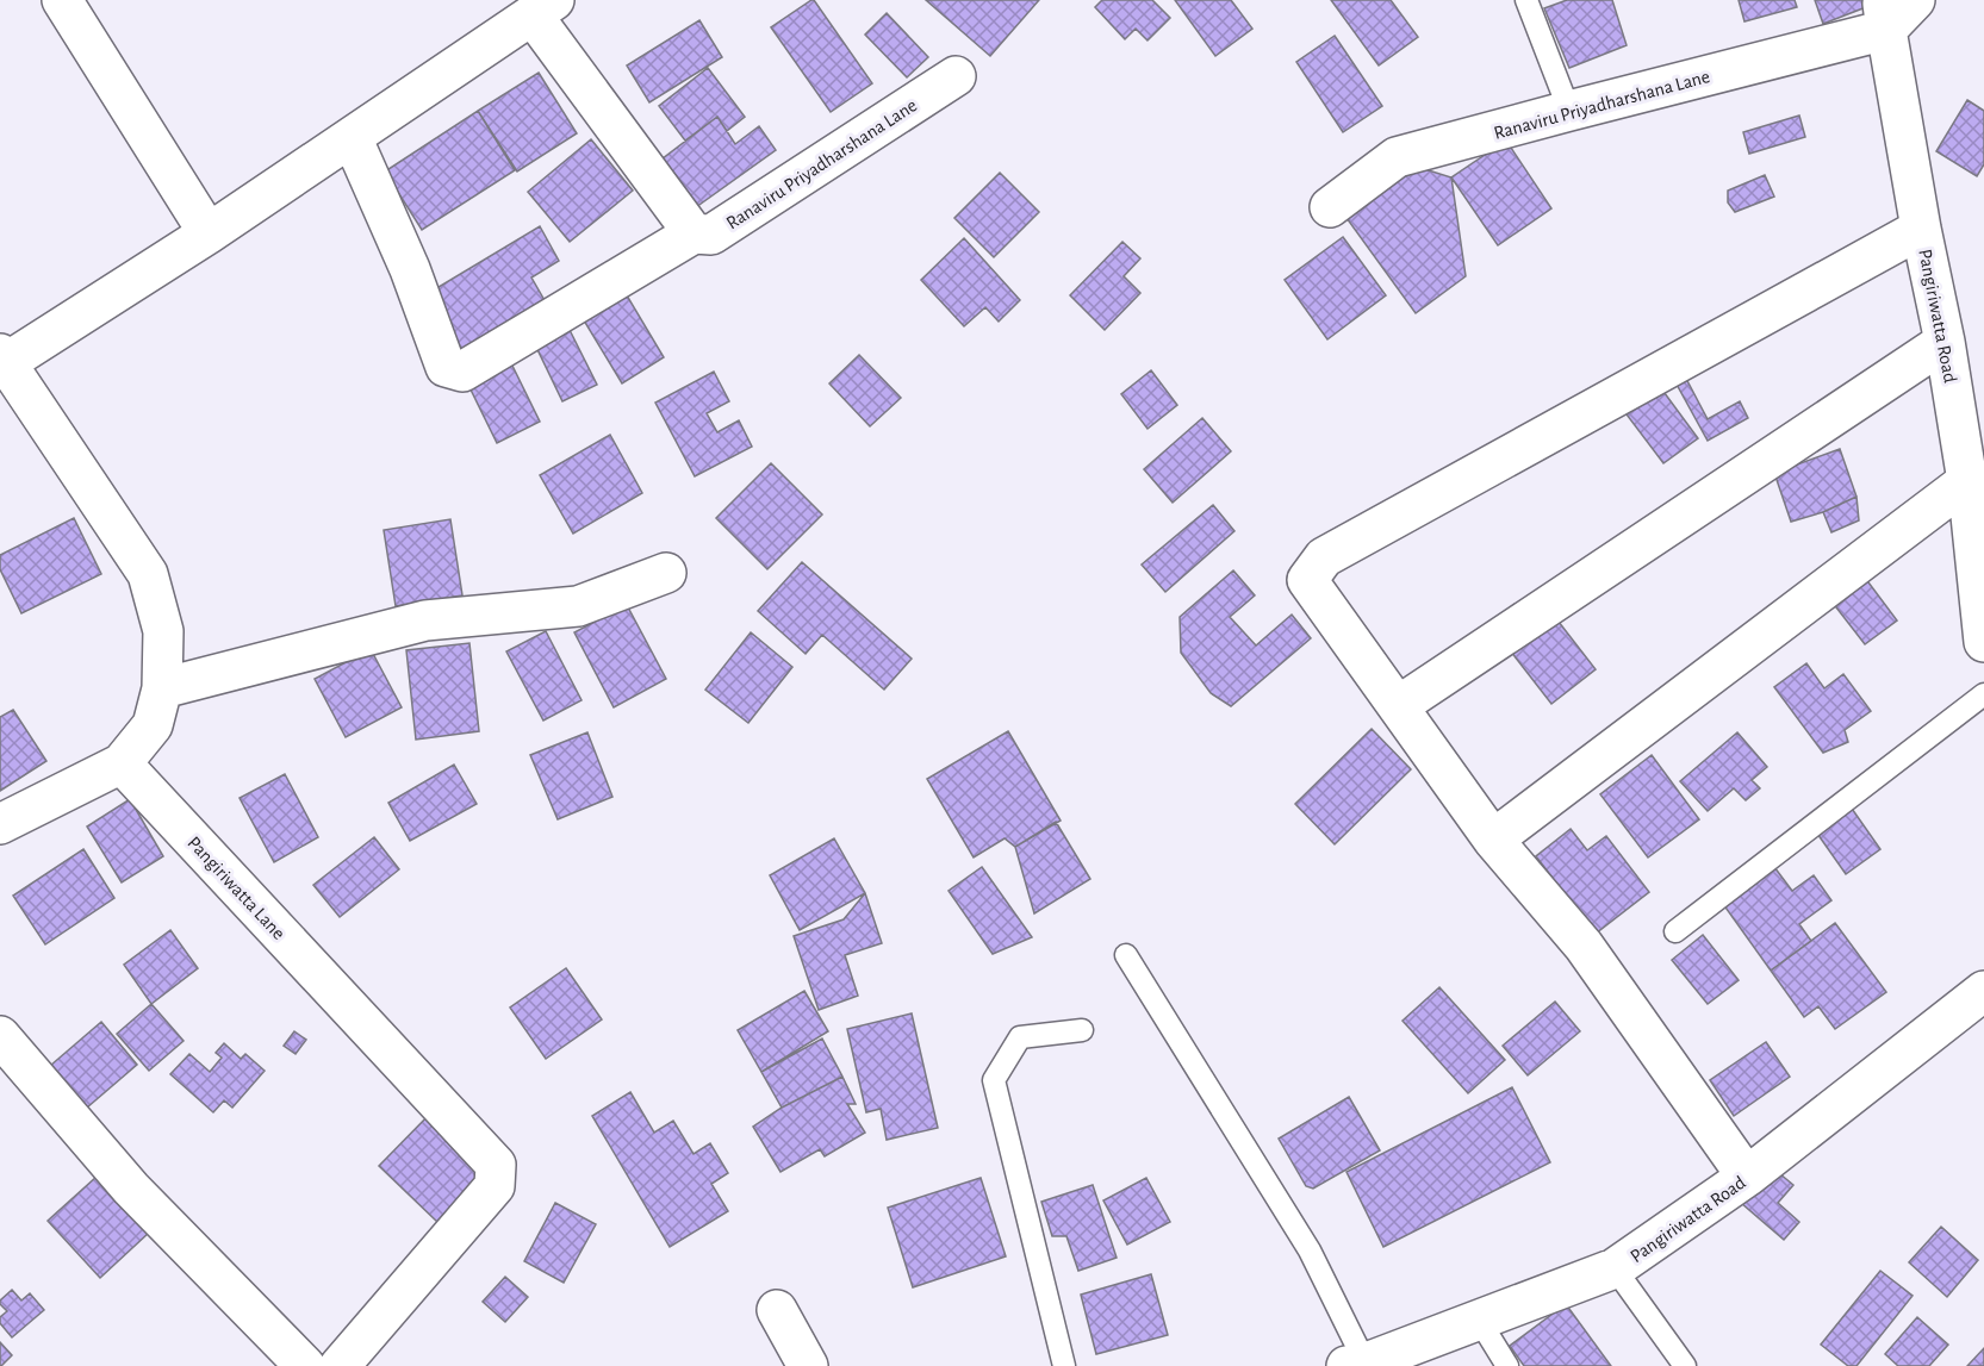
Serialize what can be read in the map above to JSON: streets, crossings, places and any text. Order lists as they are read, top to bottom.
{
  "streets": {
    "street": ["Ranaviru Priyadharshana Lane", "Pangiriwatta Road", "Pangiriwatta Lane"]
  },
  "crossings": [
    ["Ranaviru Priyadharshana Lane", "Pangiriwatta Road"]
  ]
}
